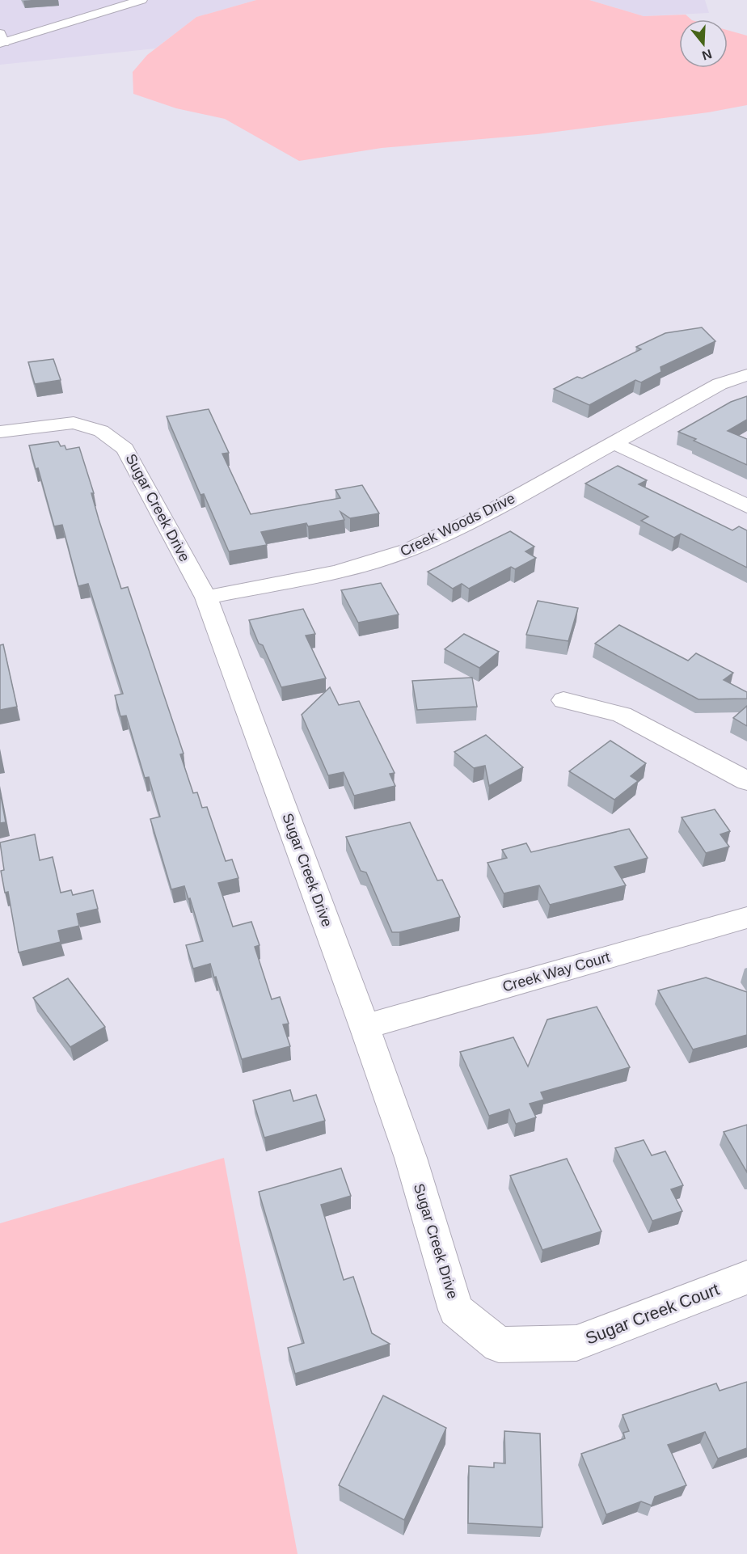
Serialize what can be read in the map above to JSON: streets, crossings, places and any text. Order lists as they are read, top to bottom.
{
  "streets": {
    "street": [
      "Sugar Creek Drive",
      "Creek Woods Drive",
      "Creek Way Court",
      "Sugar Creek Court"
    ]
  },
  "crossings": [
    ["Sugar Creek Drive", "Creek Woods Drive"],
    ["Sugar Creek Drive", "Creek Way Court"],
    ["Sugar Creek Drive", "Sugar Creek Court"]
  ],
  "north": "bottom"
}
